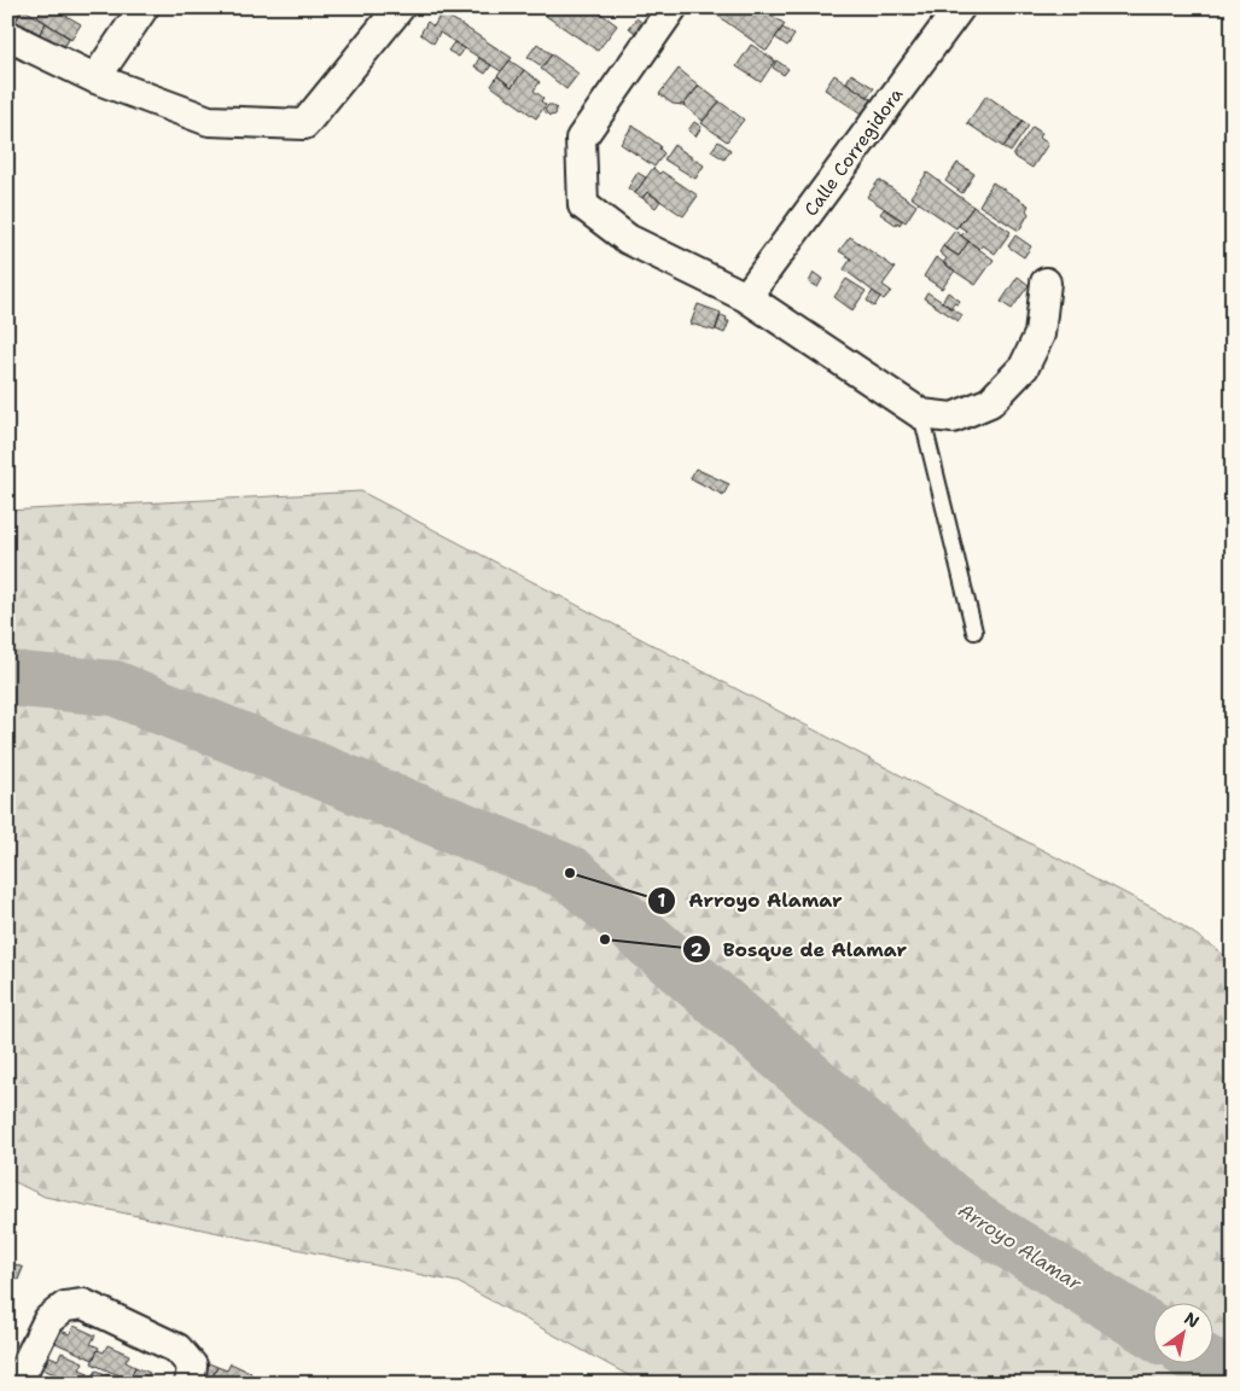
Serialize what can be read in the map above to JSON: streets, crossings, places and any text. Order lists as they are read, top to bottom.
{
  "streets": {
    "street": ["Calle Corregidora"]
  },
  "water": ["Arroyo Alamar"],
  "places": ["Arroyo Alamar", "Bosque de Alamar"],
  "north": "top right"
}
